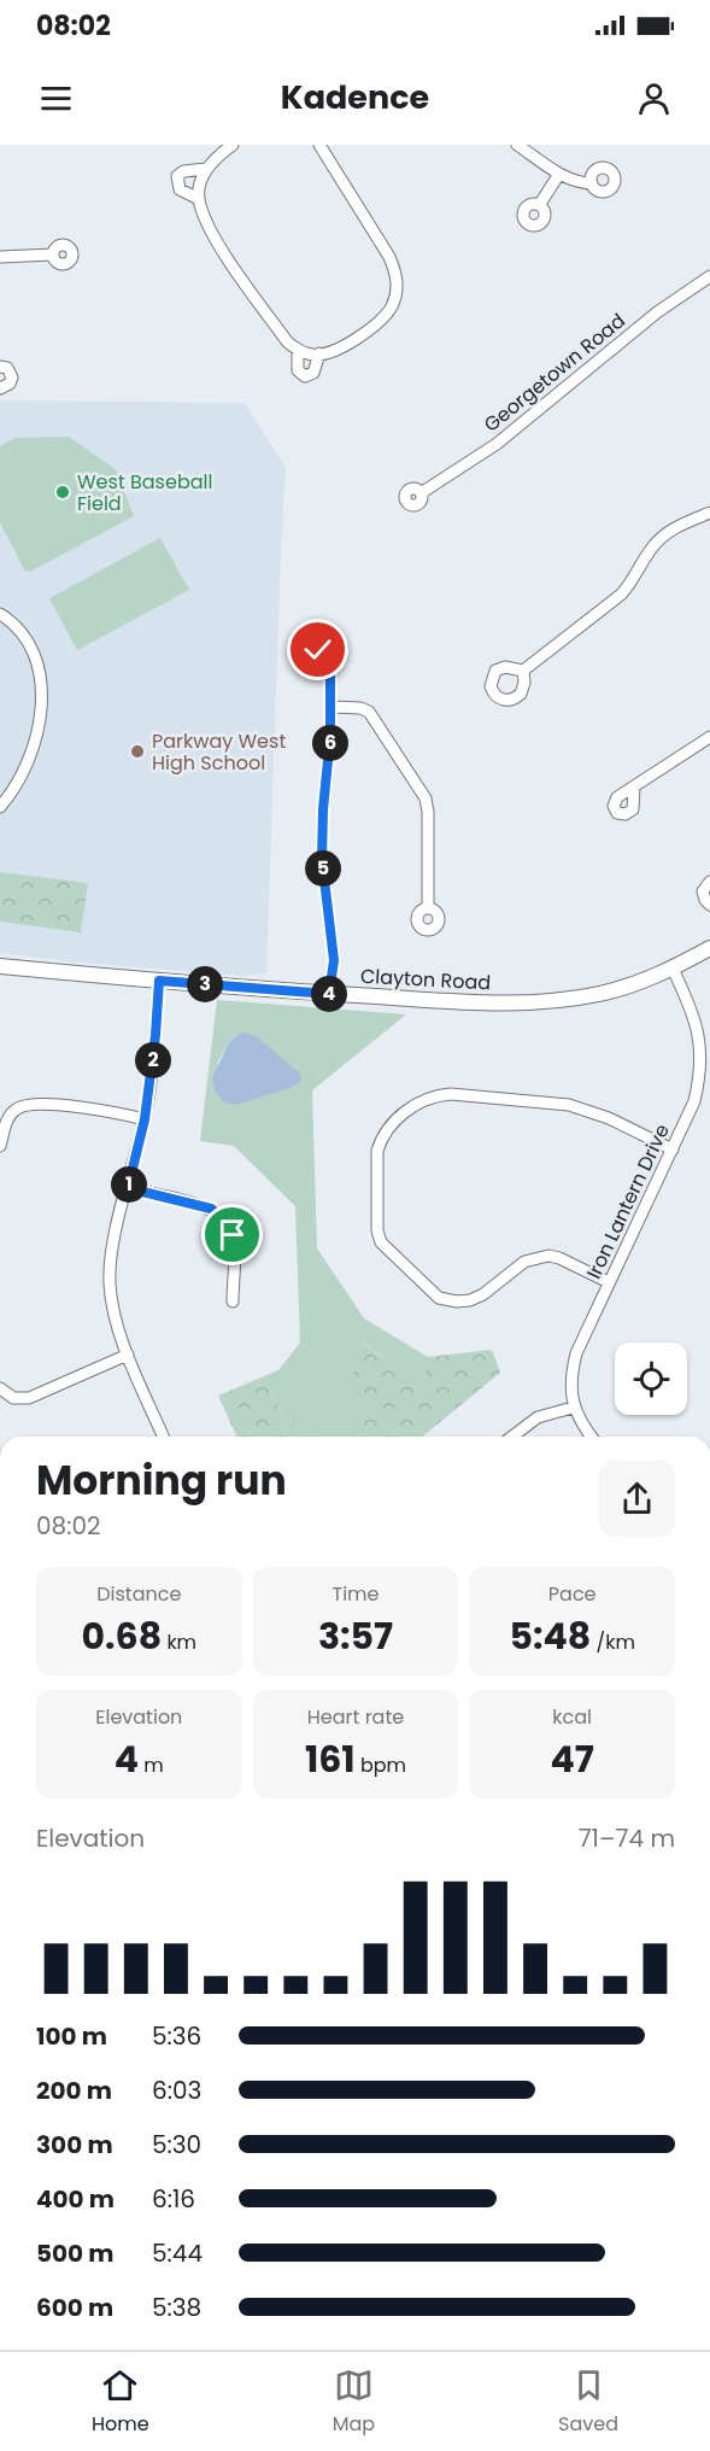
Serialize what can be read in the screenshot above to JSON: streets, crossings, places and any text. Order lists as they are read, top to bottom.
{
  "streets": {
    "main road": ["Clayton Road"],
    "street": ["Georgetown Road", "Iron Lantern Drive"]
  },
  "crossings": [
    ["Clayton Road", "Iron Lantern Drive"]
  ],
  "places": ["West Baseball Field", "Parkway West High School"],
  "page": {
    "status": "08:02",
    "header": "Kadence",
    "pins": [
      "6",
      "5",
      "3",
      "4",
      "2",
      "1"
    ],
    "heading": ["Morning run", "08:02"],
    "stats": [
      ["Distance", "0.68 km"],
      ["Time", "3:57"],
      ["Pace", "5:48 /km"],
      ["Elevation", "4 m"],
      ["Heart rate", "161 bpm"],
      ["kcal", "47"]
    ],
    "chart": ["Elevation", "71–74 m"],
    "list": [
      {
        "name": "100 m",
        "note": "5:36"
      },
      {
        "name": "200 m",
        "note": "6:03"
      },
      {
        "name": "300 m",
        "note": "5:30"
      },
      {
        "name": "400 m",
        "note": "6:16"
      },
      {
        "name": "500 m",
        "note": "5:44"
      },
      {
        "name": "600 m",
        "note": "5:38"
      }
    ],
    "tabs": ["Home", "Map", "Saved"]
  }
}
